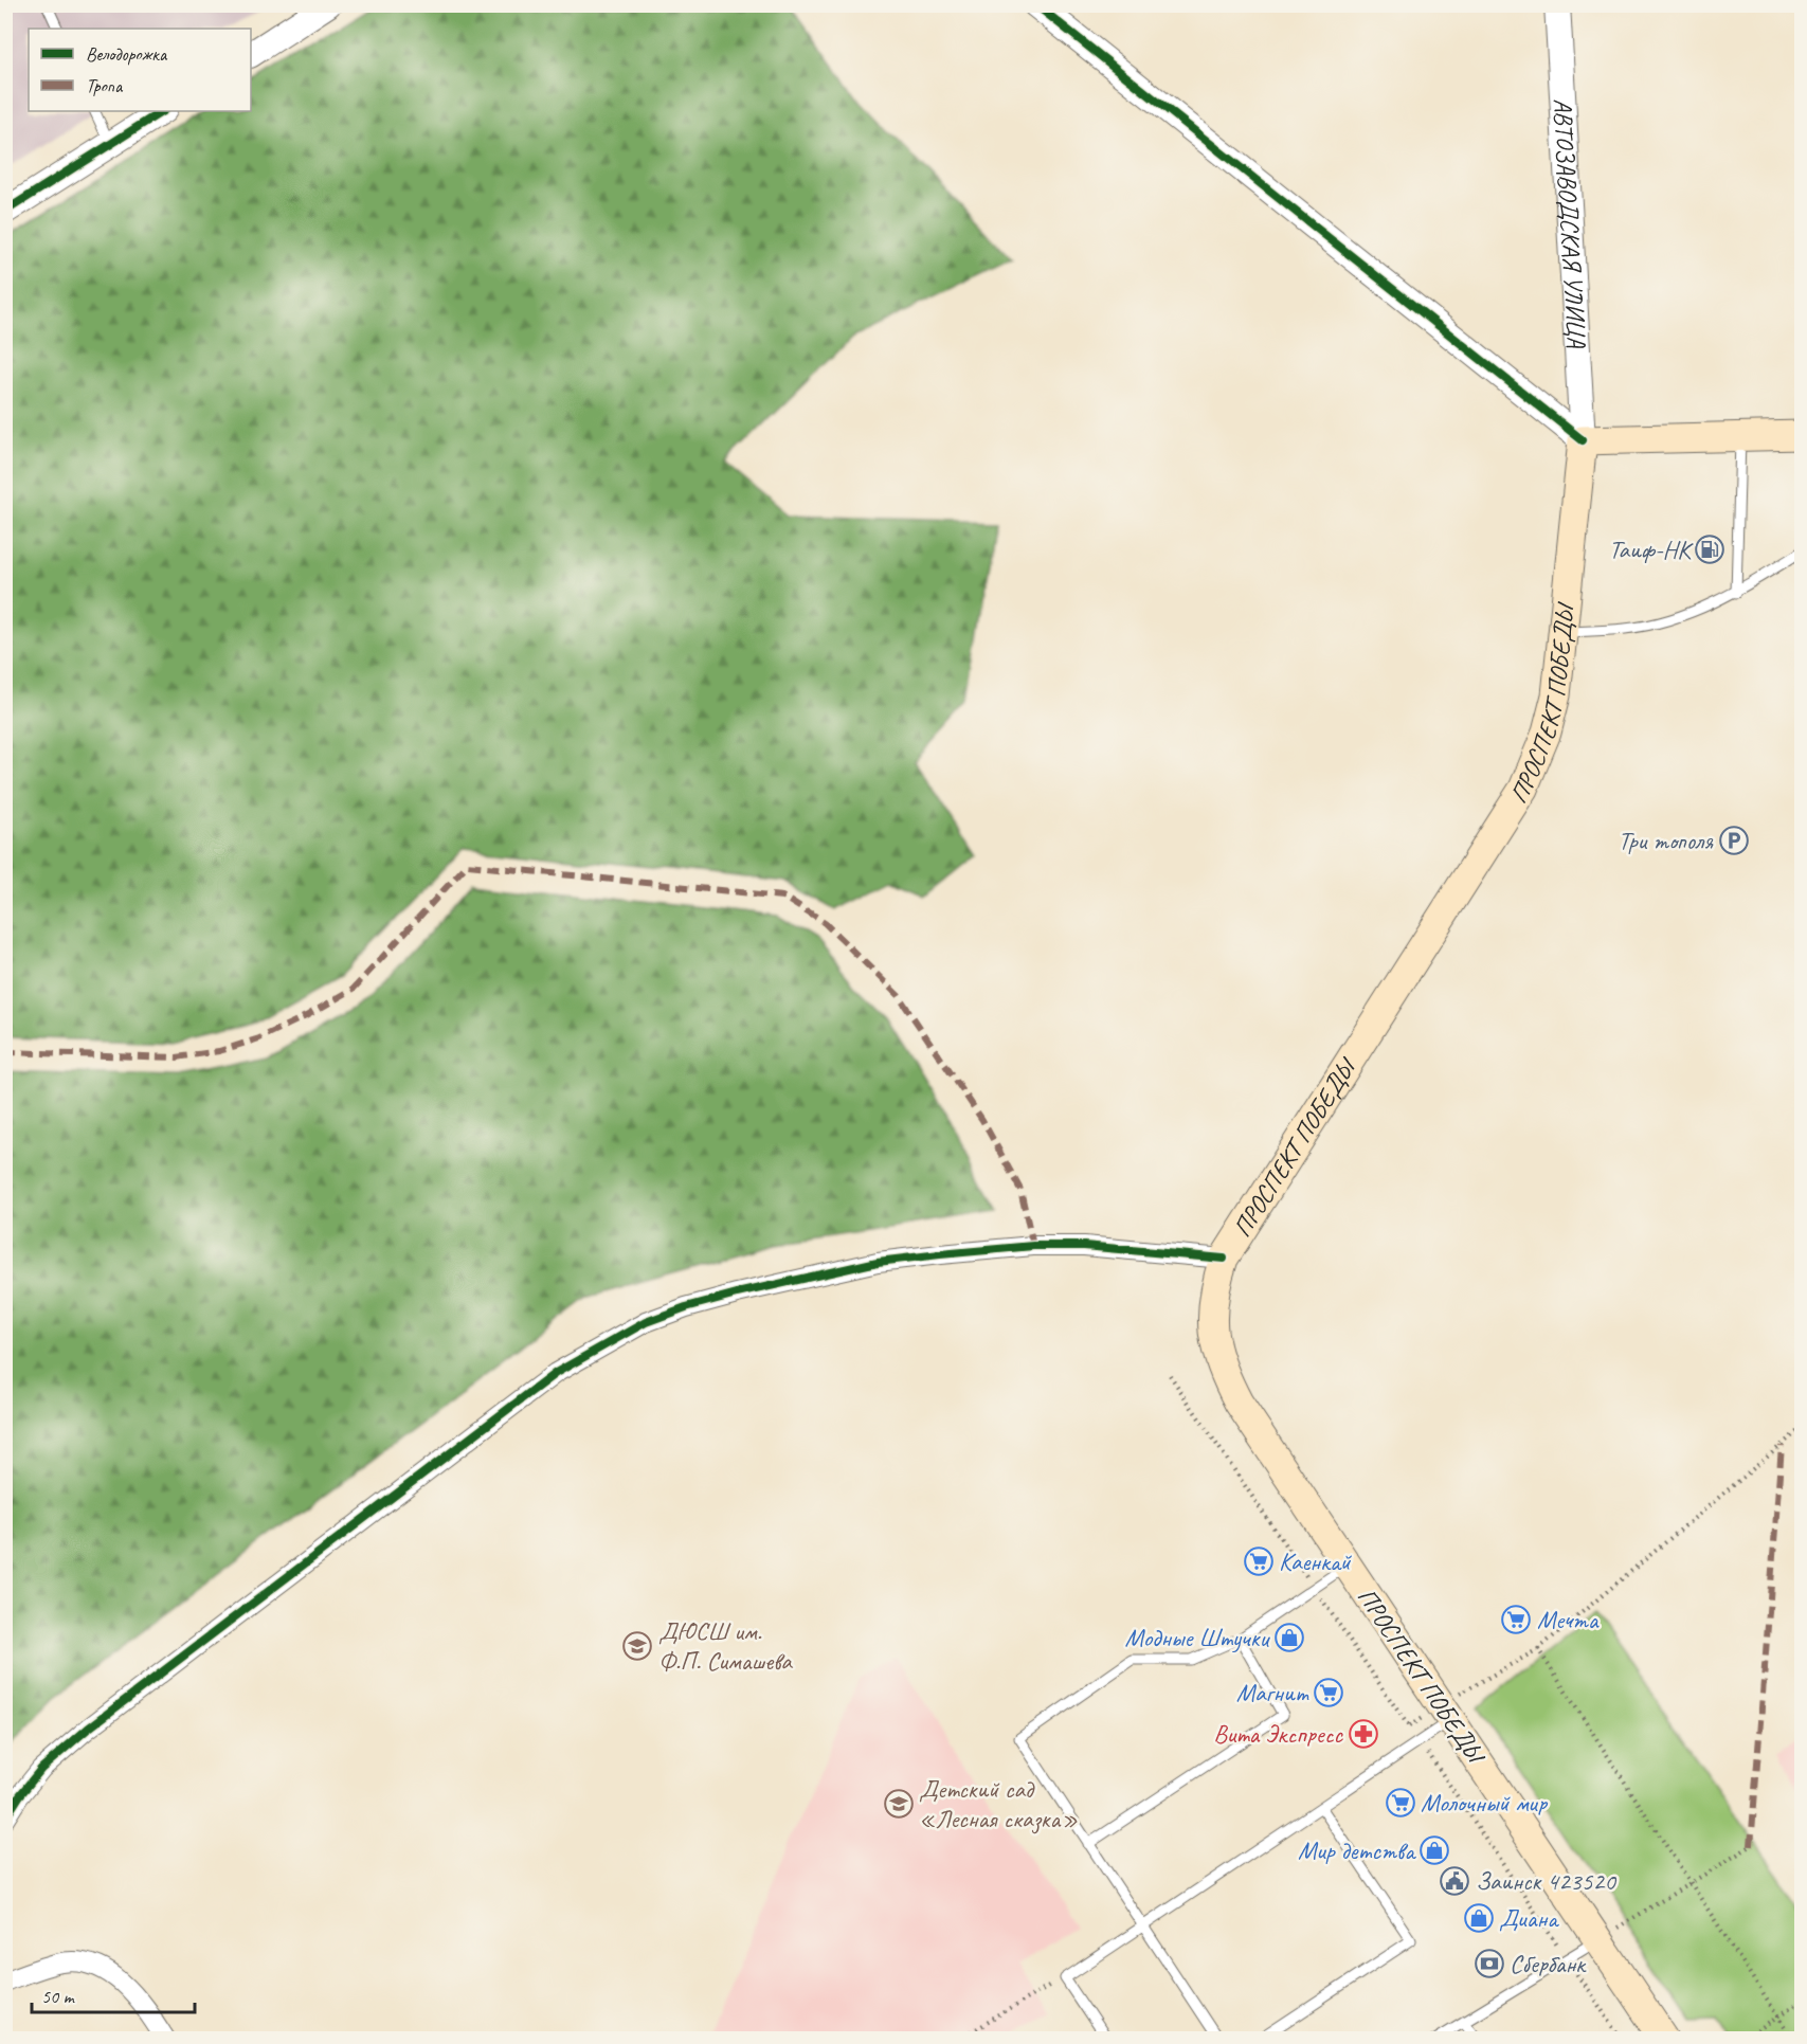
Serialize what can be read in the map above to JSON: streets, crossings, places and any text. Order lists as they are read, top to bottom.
{
  "streets": {
    "main road": ["ПРОСПЕКТ ПОБЕДЫ"],
    "street": ["АВТОЗАВОДСКАЯ УЛИЦА"]
  },
  "crossings": [
    ["АВТОЗАВОДСКАЯ УЛИЦА", "ПРОСПЕКТ ПОБЕДЫ"]
  ],
  "places": {
    "fuel station": ["Таиф-НК"],
    "parking": ["Три тополя"],
    "supermarket": [
      "Каенкай",
      "Мечта",
      "Магнит",
      "Молочный мир"
    ],
    "shop": ["Модные Штучки", "Мир детства", "Диана"],
    "school or university": ["ДЮСШ им. Ф.П. Симашева", "Детский сад «Лесная сказка»"],
    "pharmacy": ["Вита Экспресс"],
    "public building": ["Заинск 423520"],
    "bank": ["Сбербанк"]
  },
  "legend": ["Велодорожка", "Тропа"],
  "scale_bar": "50 m"
}
